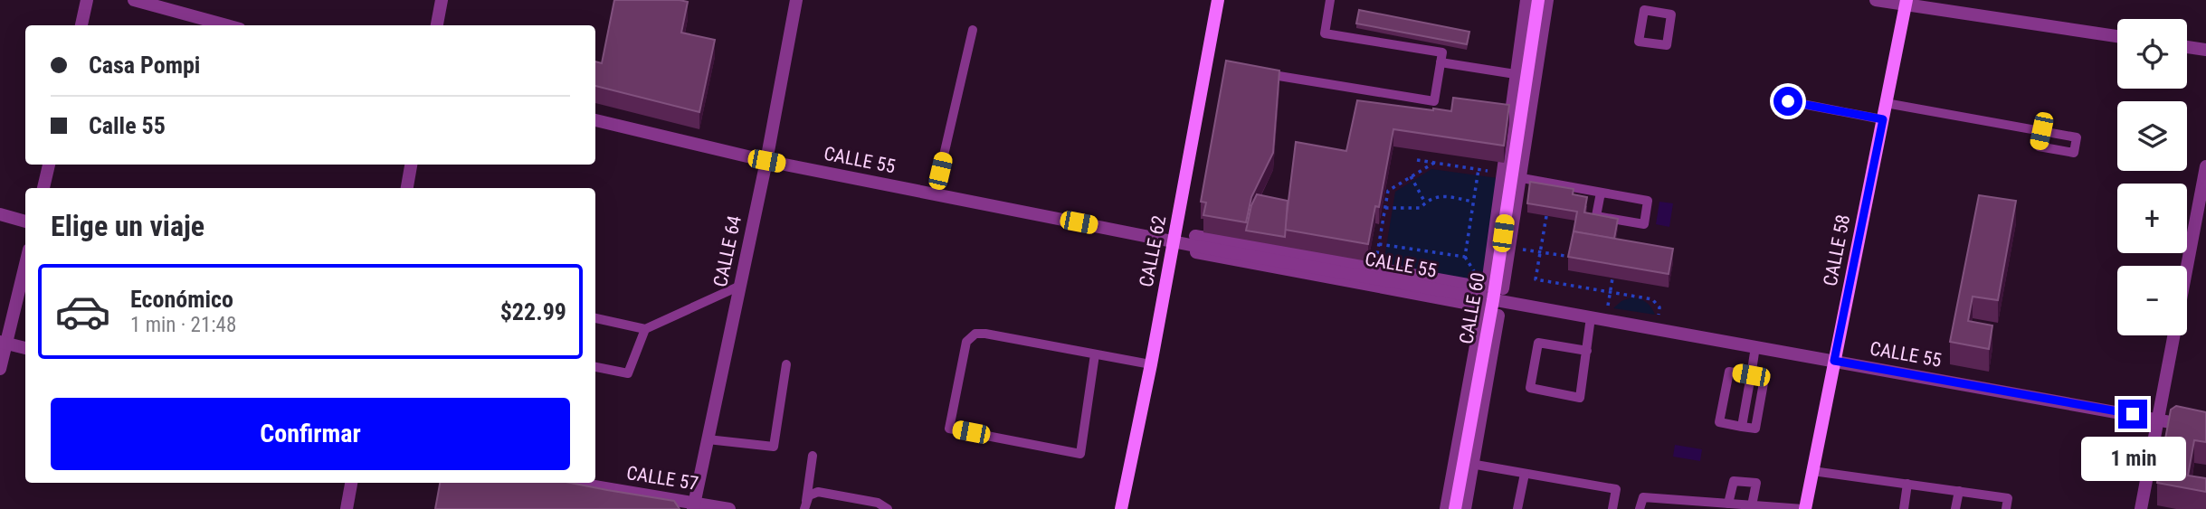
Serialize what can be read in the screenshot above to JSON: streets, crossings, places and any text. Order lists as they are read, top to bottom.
{
  "streets": {
    "main road": ["CALLE 58", "CALLE 62", "CALLE 60"],
    "street": ["CALLE 55", "CALLE 64", "CALLE 57"]
  },
  "crossings": [
    ["CALLE 55", "CALLE 58"],
    ["CALLE 55", "CALLE 64"],
    ["CALLE 55", "CALLE 62"],
    ["CALLE 55", "CALLE 60"],
    ["CALLE 64", "CALLE 57"]
  ],
  "page": {
    "map_buttons": ["+", "−"],
    "banner": ["Casa Pompi", "Calle 55"],
    "heading": "Elige un viaje",
    "list": [
      {
        "name": "Económico",
        "note": "1 min · 21:48",
        "value": "$22.99"
      }
    ],
    "buttons": "Confirmar",
    "bubble": "1 min"
  }
}
